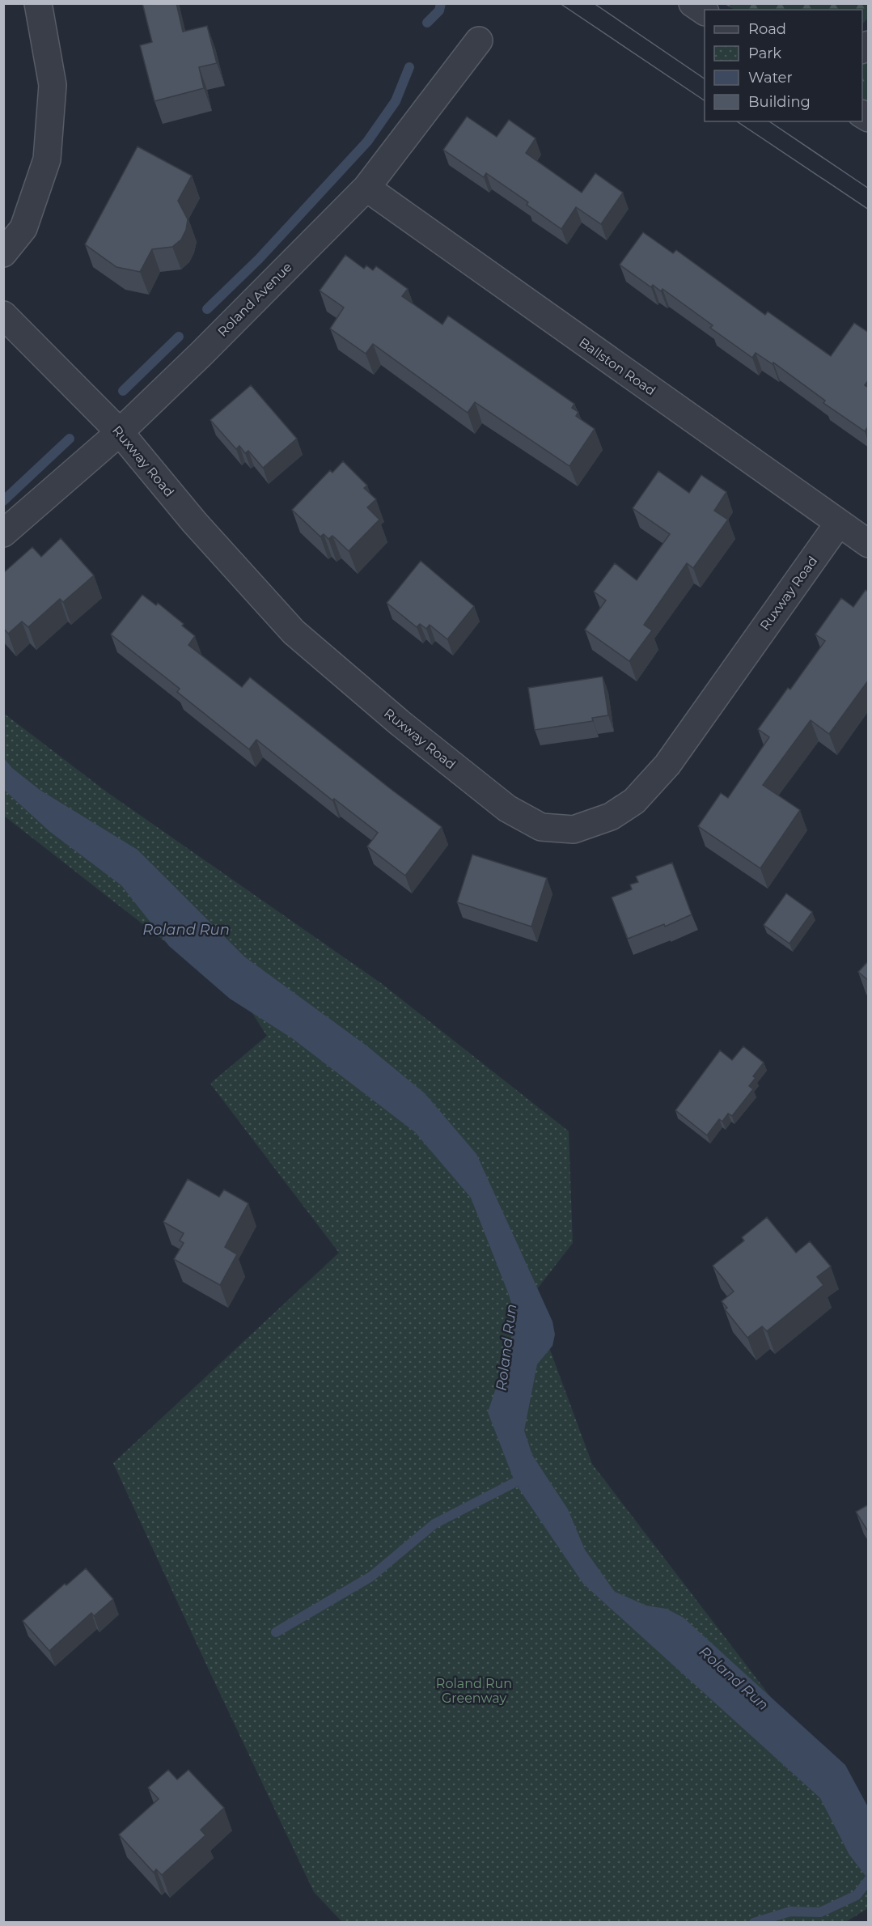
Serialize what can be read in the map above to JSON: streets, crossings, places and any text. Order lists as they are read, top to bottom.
{
  "streets": {
    "street": ["Roland Avenue", "Ballston Road", "Ruxway Road"]
  },
  "crossings": [
    ["Roland Avenue", "Ballston Road"],
    ["Roland Avenue", "Ruxway Road"],
    ["Ballston Road", "Ruxway Road"]
  ],
  "water": ["Roland Run"],
  "parks": ["Roland Run Greenway"],
  "legend": [
    "Road",
    "Park",
    "Water",
    "Building"
  ]
}
